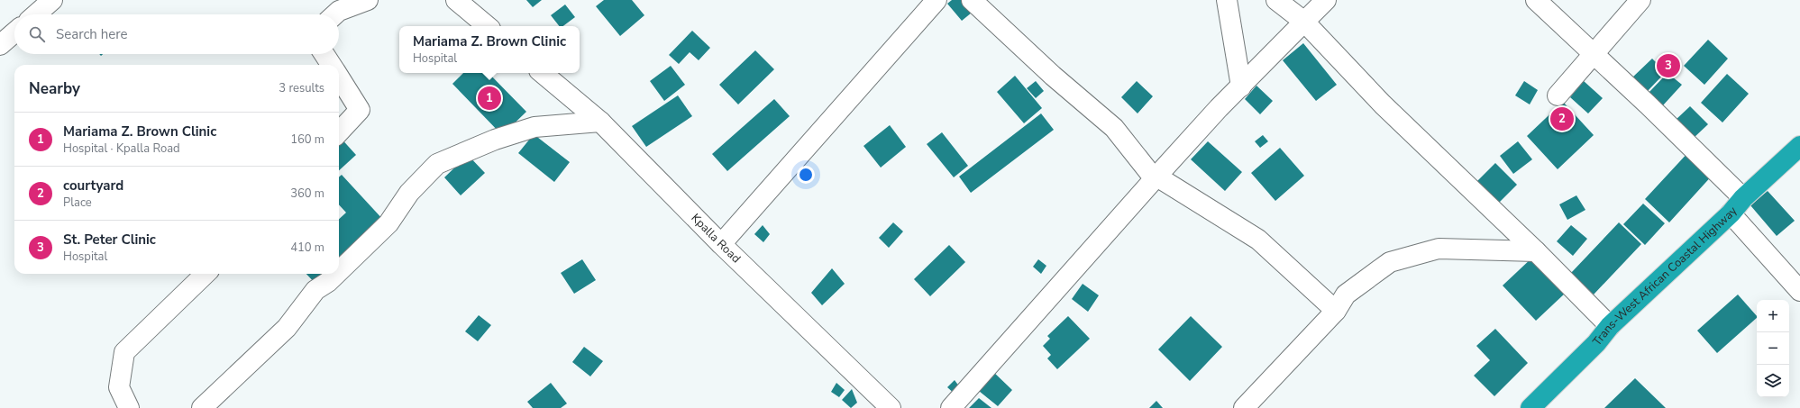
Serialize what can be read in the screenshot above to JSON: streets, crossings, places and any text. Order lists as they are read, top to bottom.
{
  "streets": {
    "highway": ["Trans-West African Coastal Highway"],
    "street": ["Kpalla Road"]
  },
  "page": {
    "search": "Search here",
    "popup": ["Mariama Z. Brown Clinic", "Hospital"],
    "pins": ["3", "1", "2"],
    "heading": ["Nearby", "3 results"],
    "list": [
      {
        "mark": "1",
        "name": "Mariama Z. Brown Clinic",
        "note": "Hospital · Kpalla Road",
        "value": "160 m"
      },
      {
        "mark": "2",
        "name": "courtyard",
        "note": "Place",
        "value": "360 m"
      },
      {
        "mark": "3",
        "name": "St. Peter Clinic",
        "note": "Hospital",
        "value": "410 m"
      }
    ],
    "map_buttons": ["+", "−"]
  }
}
